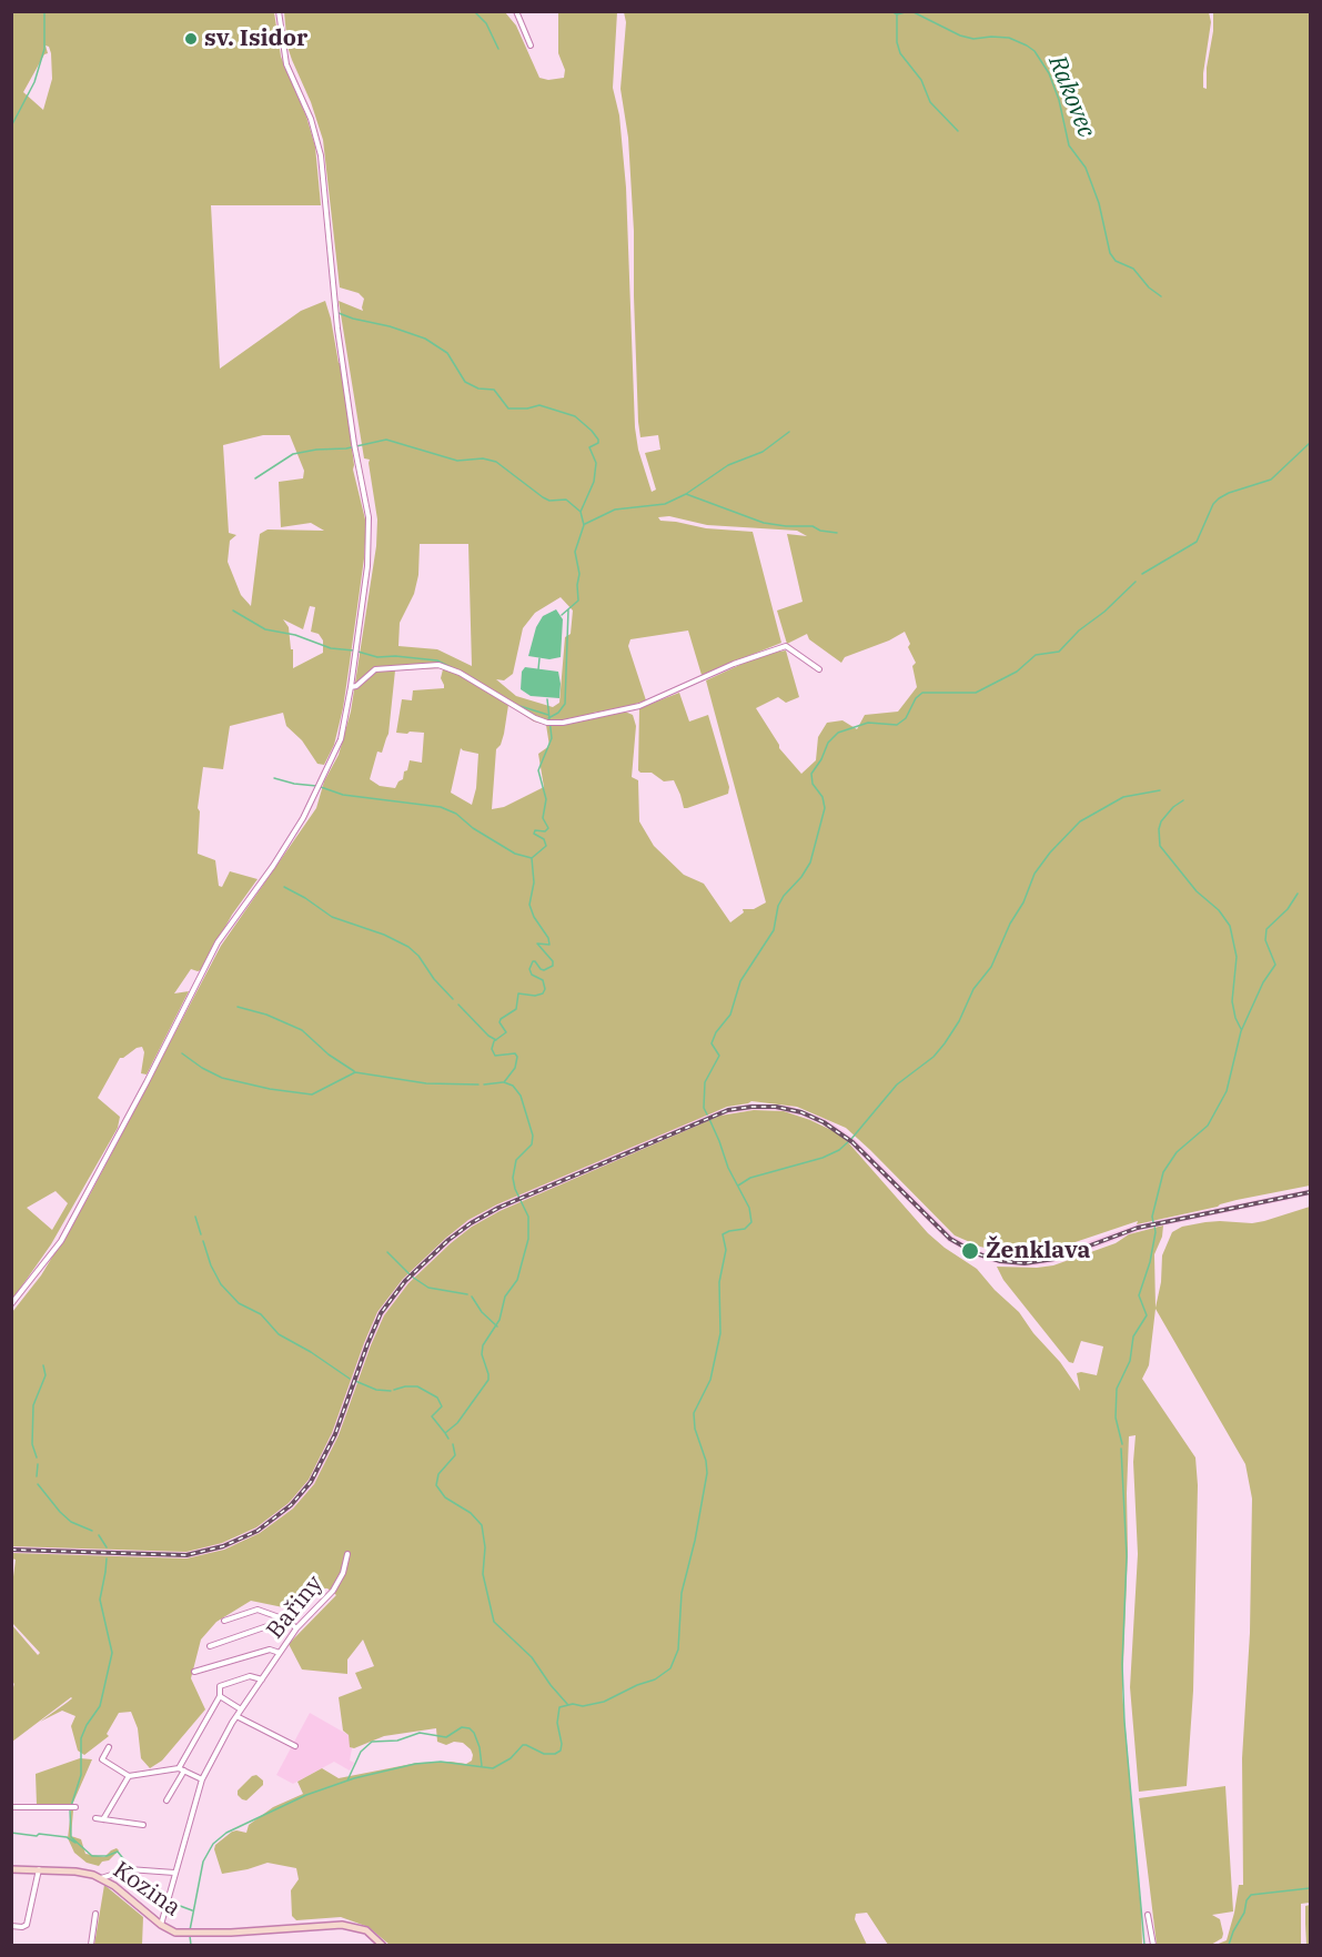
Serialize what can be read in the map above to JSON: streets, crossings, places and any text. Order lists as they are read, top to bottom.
{
  "streets": {
    "main road": ["Kozina"],
    "street": ["Bařiny"]
  },
  "crossings": [
    ["Bařiny", "Kozina"]
  ],
  "water": ["Rakovec"],
  "places": ["sv. Isidor", "Ženklava"]
}
